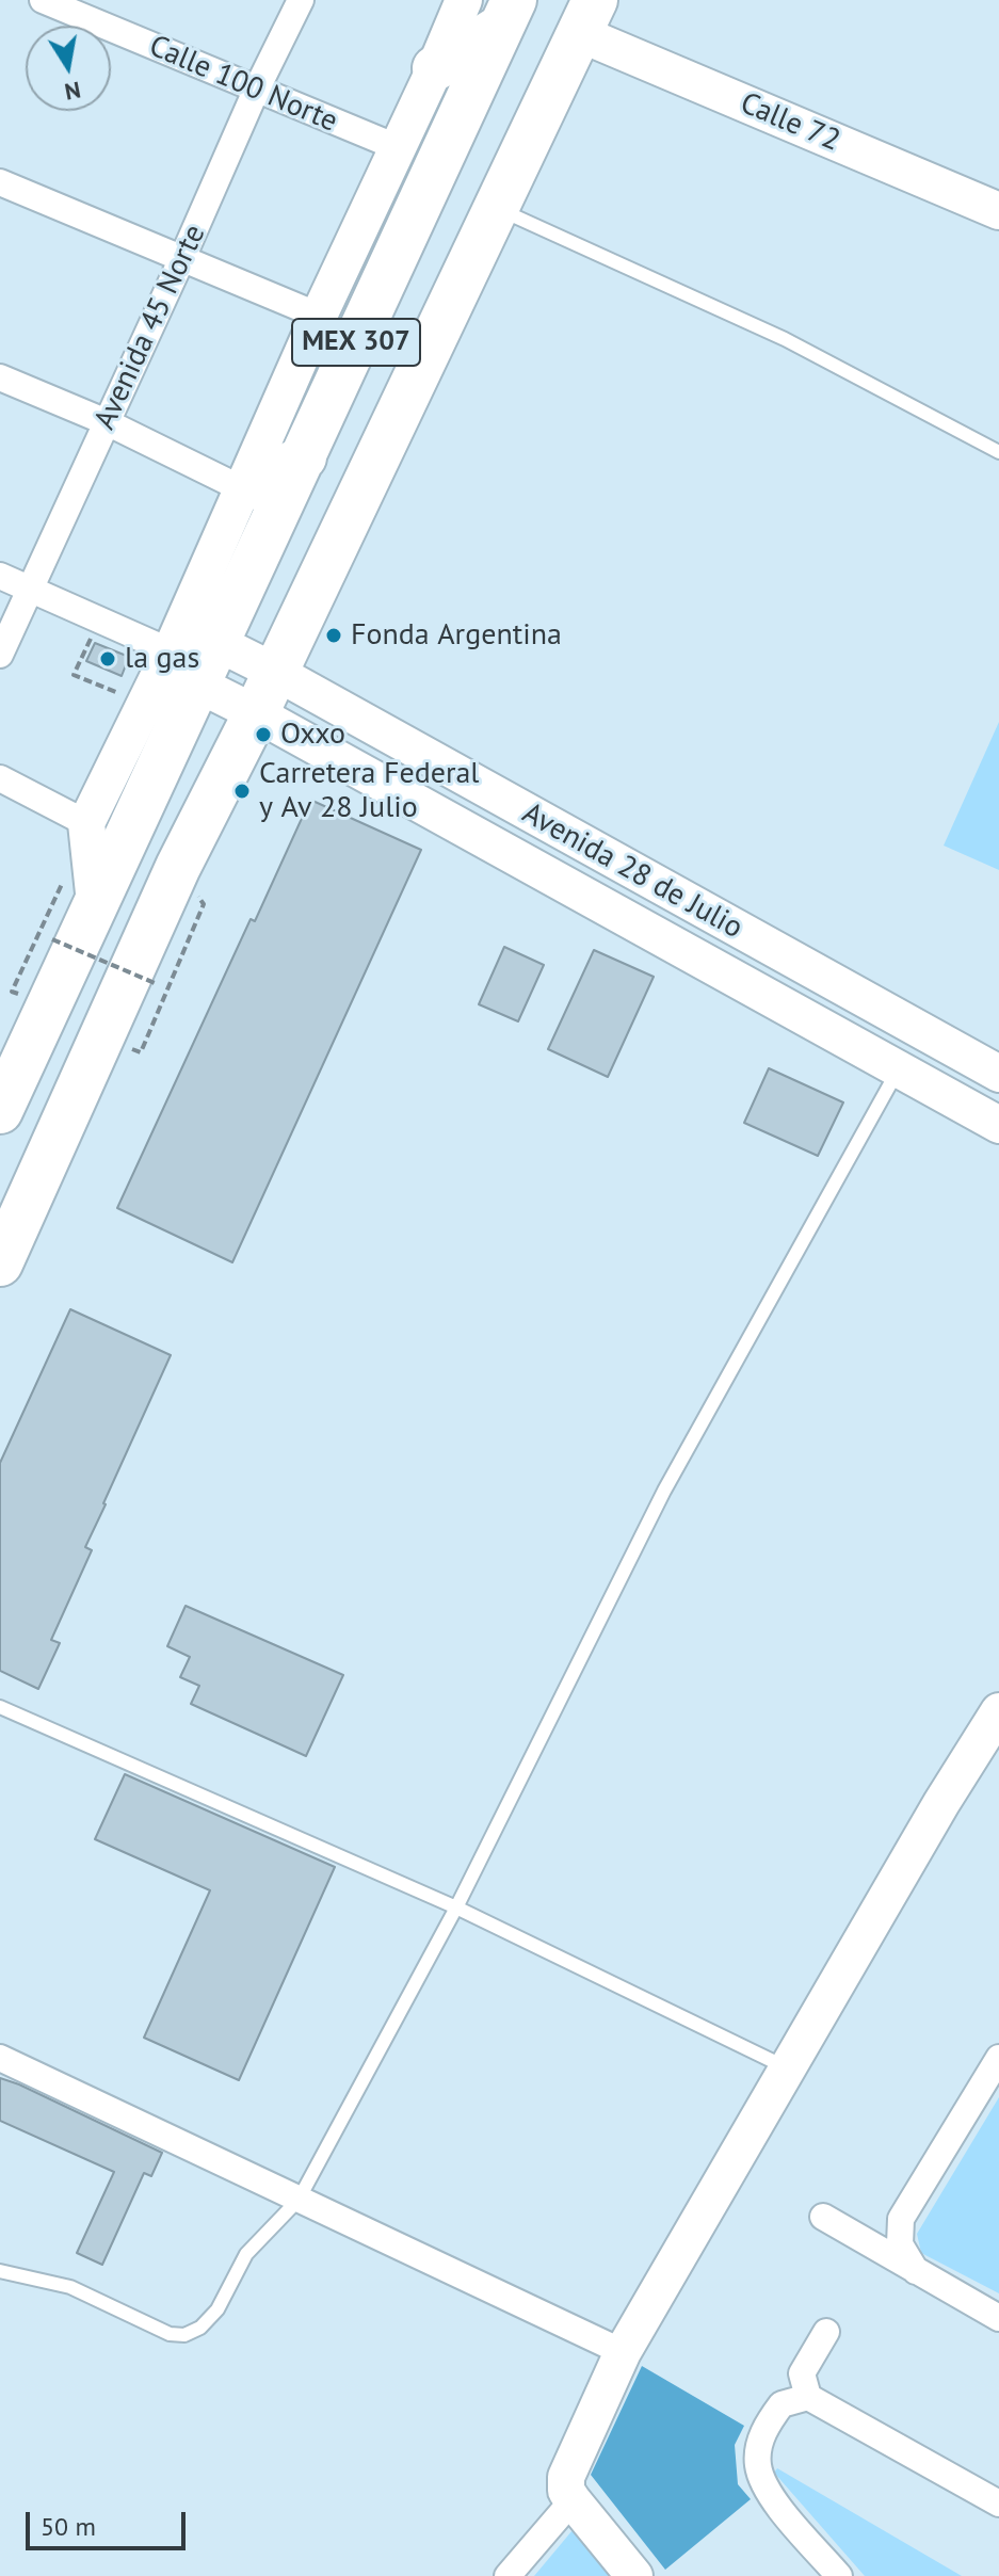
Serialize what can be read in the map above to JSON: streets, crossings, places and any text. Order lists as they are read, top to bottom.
{
  "streets": {
    "highway": ["MEX 307"],
    "main road": ["Calle 72", "Avenida 28 de Julio"],
    "street": ["Calle 100 Norte", "Avenida 45 Norte"]
  },
  "crossings": [
    ["Calle 100 Norte", "Avenida 45 Norte"],
    ["Calle 72", "MEX 307"],
    ["MEX 307", "Avenida 28 de Julio"]
  ],
  "places": [
    "Fonda Argentina",
    "la gas",
    "Oxxo",
    "Carretera Federal y Av 28 Julio"
  ],
  "scale_bar": "50 m",
  "north": "bottom"
}
